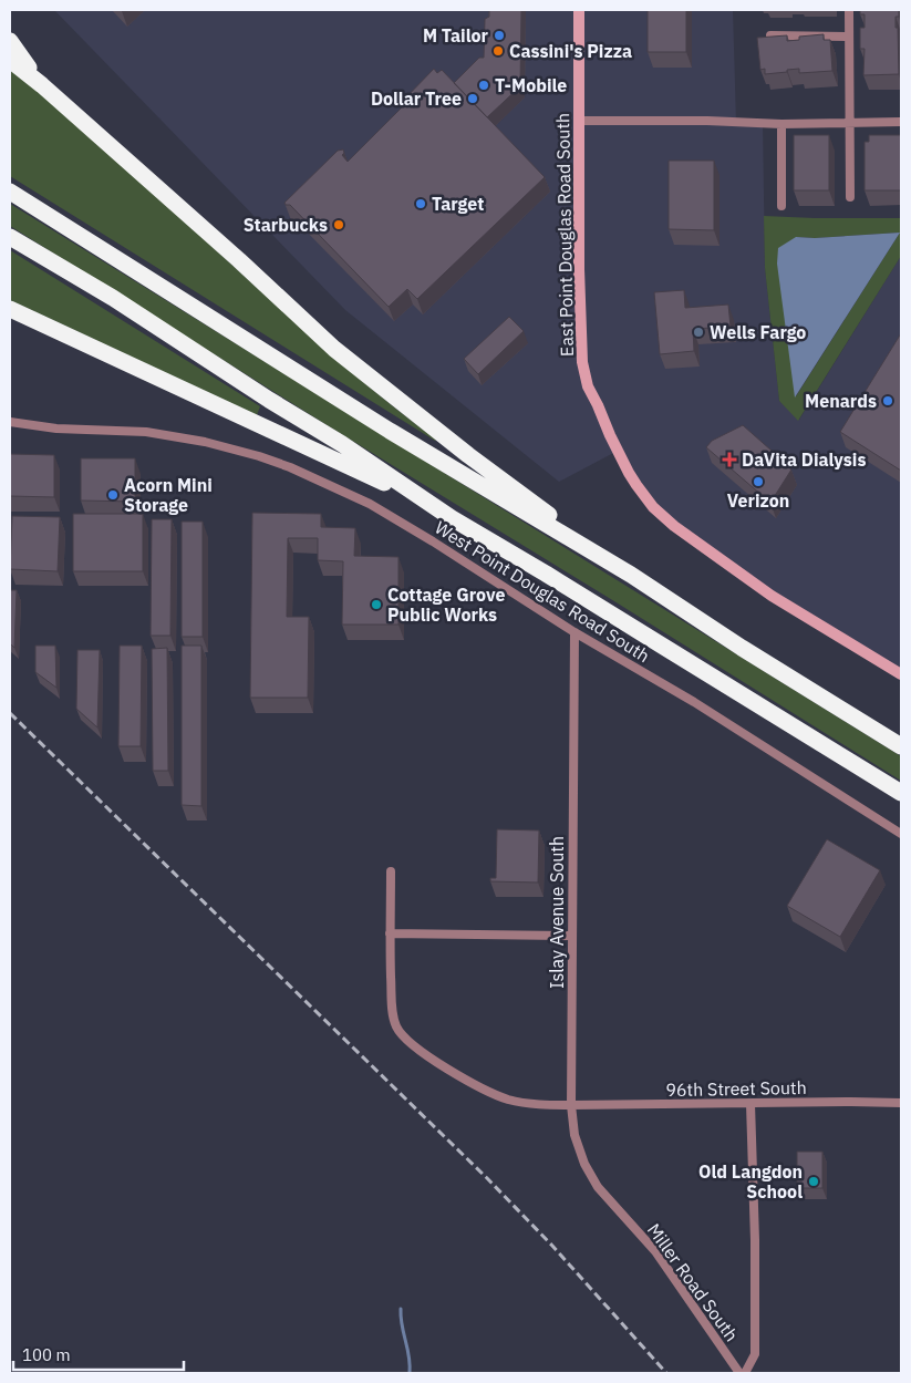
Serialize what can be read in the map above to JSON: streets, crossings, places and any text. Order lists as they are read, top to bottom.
{
  "streets": {
    "street": [
      "East Point Douglas Road South",
      "West Point Douglas Road South",
      "Islay Avenue South",
      "96th Street South",
      "Miller Road South"
    ]
  },
  "crossings": [
    ["West Point Douglas Road South", "Islay Avenue South"],
    ["Islay Avenue South", "96th Street South"],
    ["Islay Avenue South", "Miller Road South"]
  ],
  "places": {
    "other": [
      "M Tailor",
      "Cassini's Pizza",
      "T-Mobile",
      "Dollar Tree",
      "Target",
      "Starbucks",
      "Wells Fargo",
      "Menards",
      "Verizon",
      "Acorn Mini Storage",
      "Cottage Grove Public Works",
      "Old Langdon School"
    ],
    "health": ["DaVita Dialysis"]
  },
  "scale_bar": "100 m"
}
